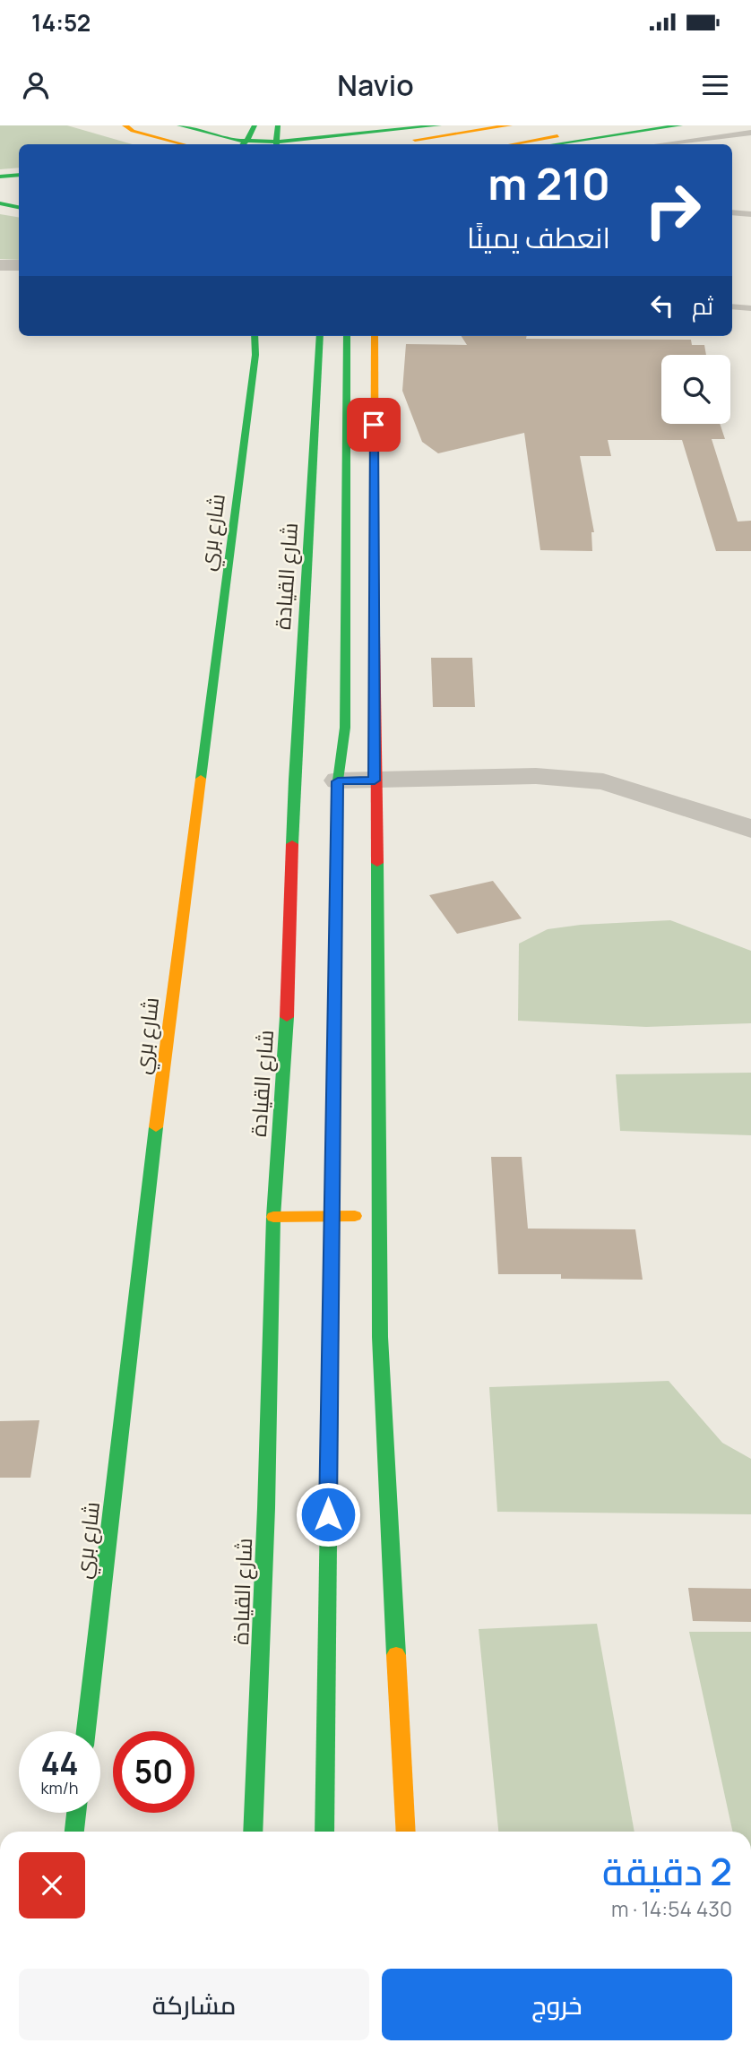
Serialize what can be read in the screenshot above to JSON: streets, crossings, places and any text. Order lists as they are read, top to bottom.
{
  "streets": {
    "main road": ["شارع بري", "شارع القيادة"]
  },
  "page": {
    "status": "14:52",
    "header": "Navio",
    "turn": ["210 m", "انعطف يمينًا"],
    "then": "ثم",
    "speed": "44 km/h",
    "limit": "50",
    "heading": ["2 دقيقة", "430 m · 14:54"],
    "buttons": ["خروج", "مشاركة"]
  }
}
